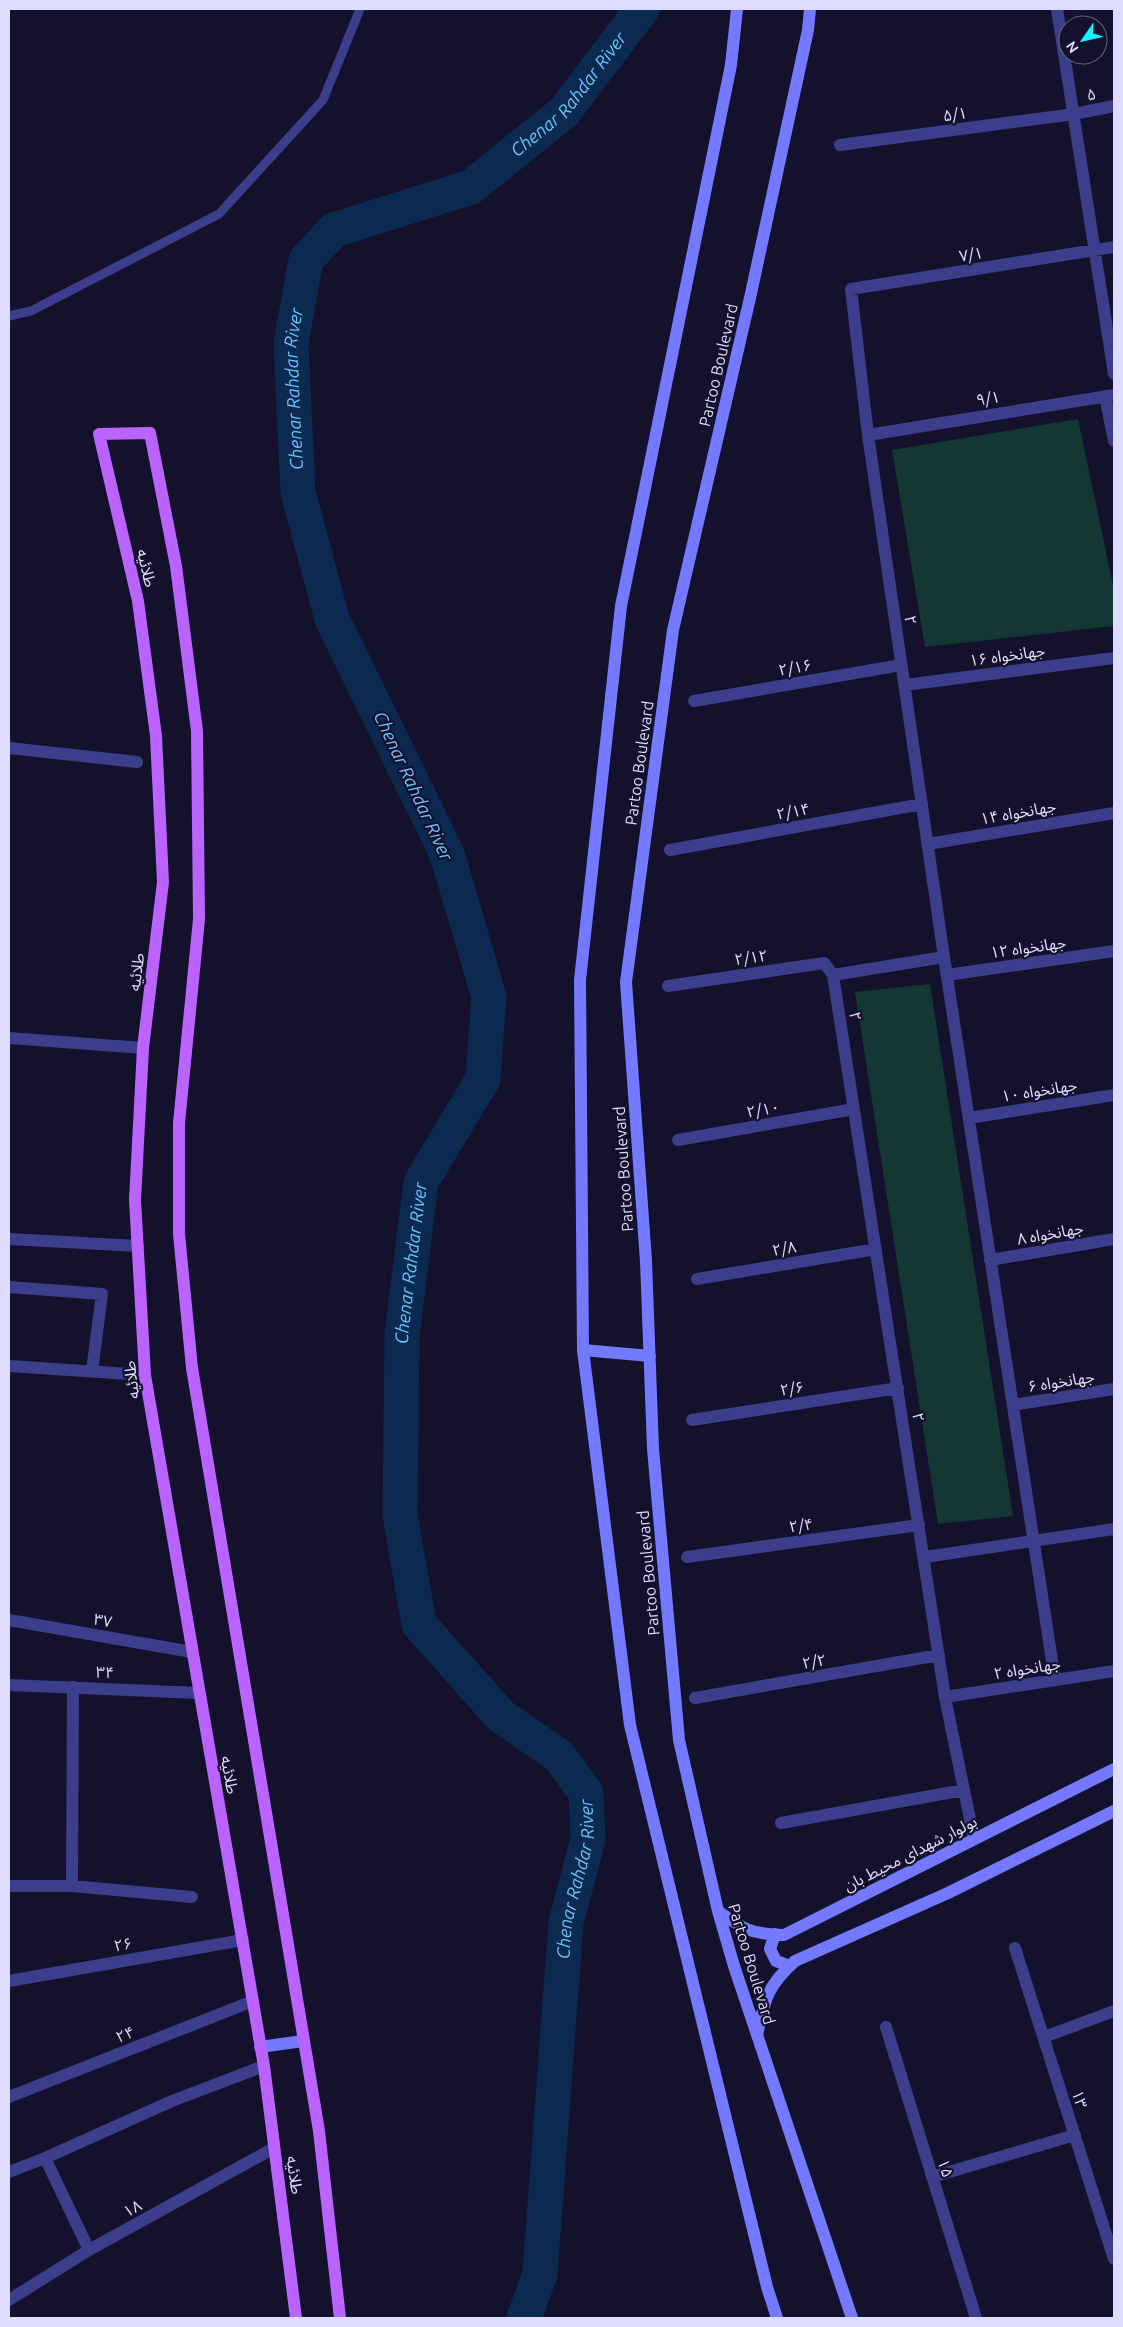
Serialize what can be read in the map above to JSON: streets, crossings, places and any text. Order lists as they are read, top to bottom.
{
  "streets": {
    "main road": ["Partoo Boulevard", "طلائیه", "بولوار شهدای محیط بان"],
    "street": [
      "۵",
      "۵/۱",
      "۷/۱",
      "۹/۱",
      "۲",
      "جهانخواه ۱۶",
      "۲/۱۶",
      "۲/۱۴",
      "جهانخواه ۱۴",
      "جهانخواه ۱۲",
      "۲/۱۲",
      "جهانخواه ۱۰",
      "۲/۱۰",
      "جهانخواه ۸",
      "۲/۸",
      "جهانخواه ۶",
      "۲/۶",
      "۲/۴",
      "۳۷",
      "۲/۲",
      "جهانخواه ۲",
      "۳۴",
      "۲۶",
      "۲۴",
      "۱۳",
      "۱۵",
      "۱۸"
    ]
  },
  "crossings": [
    ["۵", "۵/۱"],
    ["۷/۱", "۲"],
    ["Partoo Boulevard", "بولوار شهدای محیط بان"],
    ["۹/۱", "۲"],
    ["طلائیه", "۳۷"],
    ["طلائیه", "۳۴"],
    ["طلائیه", "۲۶"],
    ["طلائیه", "۲۴"],
    ["طلائیه", "۱۸"],
    ["۲", "جهانخواه ۱۶"],
    ["۲", "۲/۱۶"],
    ["۲", "۲/۱۴"],
    ["۲", "جهانخواه ۱۴"],
    ["۲", "جهانخواه ۱۲"],
    ["۲", "۲/۱۲"],
    ["۲", "جهانخواه ۱۰"],
    ["۲", "۲/۱۰"],
    ["۲", "جهانخواه ۸"],
    ["۲", "۲/۸"],
    ["۲", "جهانخواه ۶"],
    ["۲", "۲/۶"],
    ["۲", "۲/۴"],
    ["۲", "۲/۲"],
    ["۲", "جهانخواه ۲"],
    ["۲", "بولوار شهدای محیط بان"]
  ],
  "water": ["Chenar Rahdar River"],
  "north": "bottom left"
}
